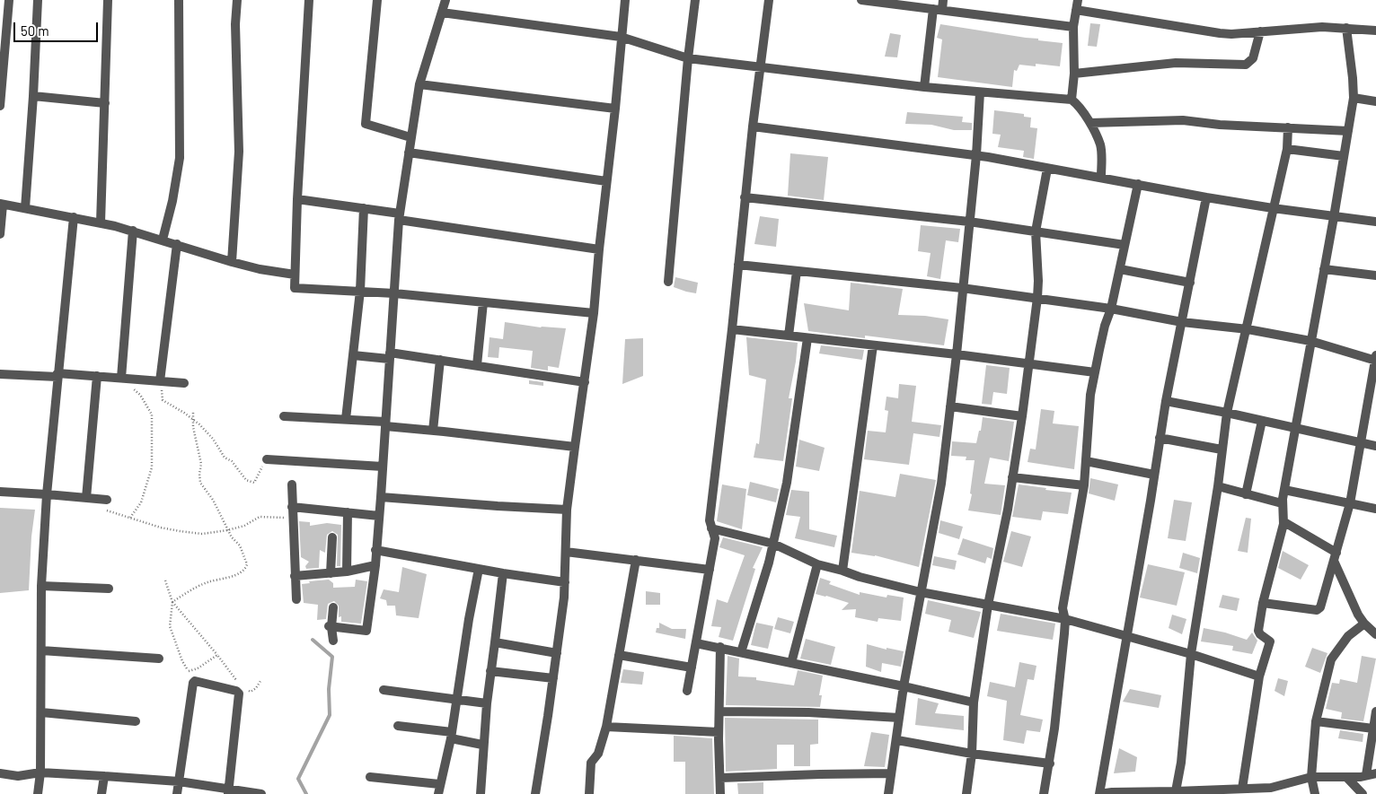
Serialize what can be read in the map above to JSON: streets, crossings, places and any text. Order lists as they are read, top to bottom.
{
  "scale_bar": "50 m"
}
